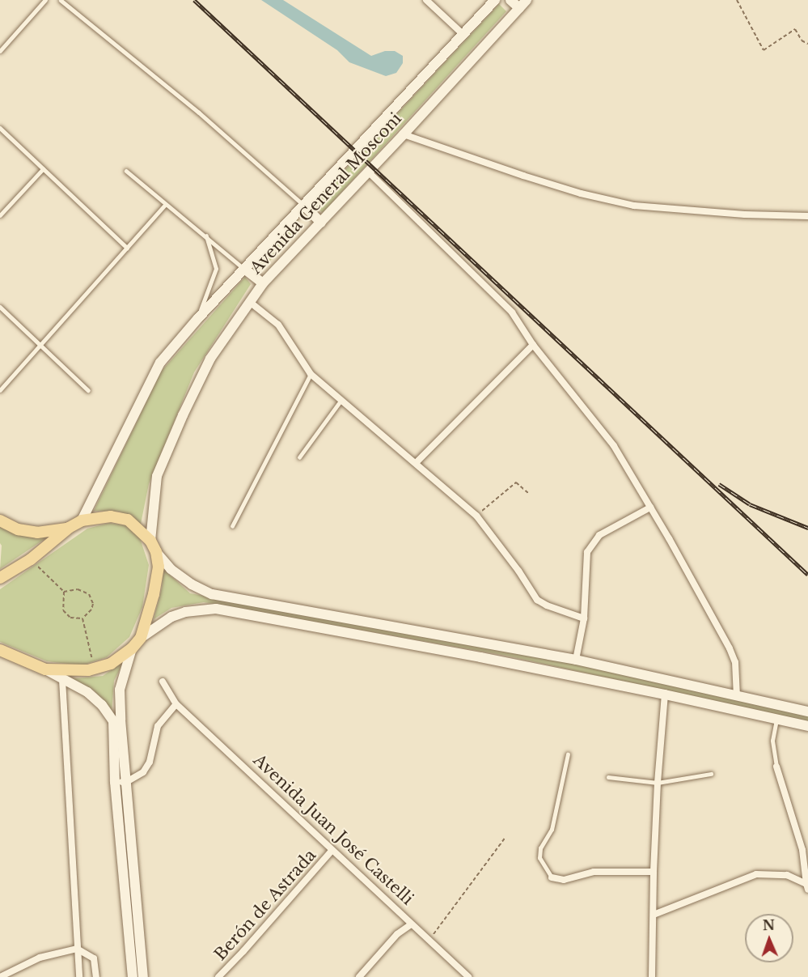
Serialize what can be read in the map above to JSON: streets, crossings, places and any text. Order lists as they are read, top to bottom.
{
  "streets": {
    "main road": ["Avenida General Mosconi"],
    "street": ["Avenida Juan José Castelli", "Berón de Astrada"]
  },
  "crossings": [
    ["Avenida Juan José Castelli", "Berón de Astrada"]
  ],
  "north": "top"
}
